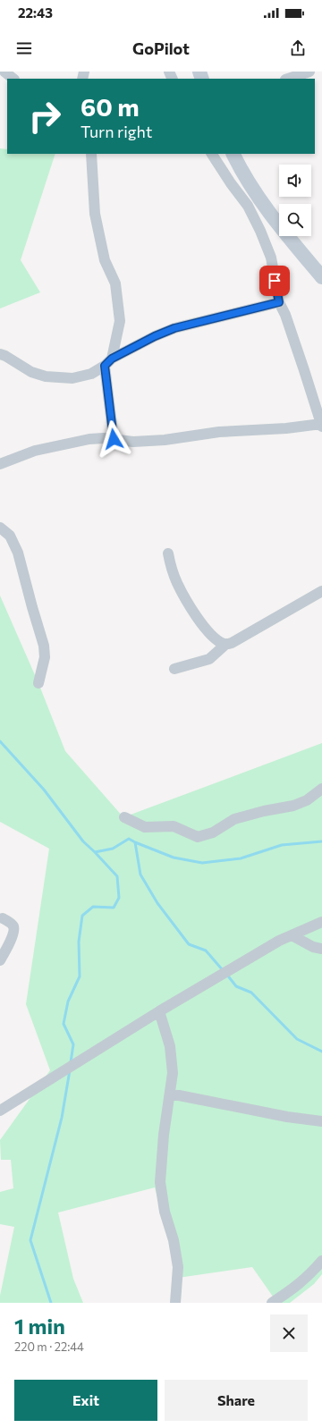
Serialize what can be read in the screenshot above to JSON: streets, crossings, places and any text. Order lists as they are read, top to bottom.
{
  "page": {
    "status": "22:43",
    "header": "GoPilot",
    "turn": ["60 m", "Turn right"],
    "heading": ["1 min", "220 m · 22:44"],
    "buttons": ["Exit", "Share"]
  }
}
